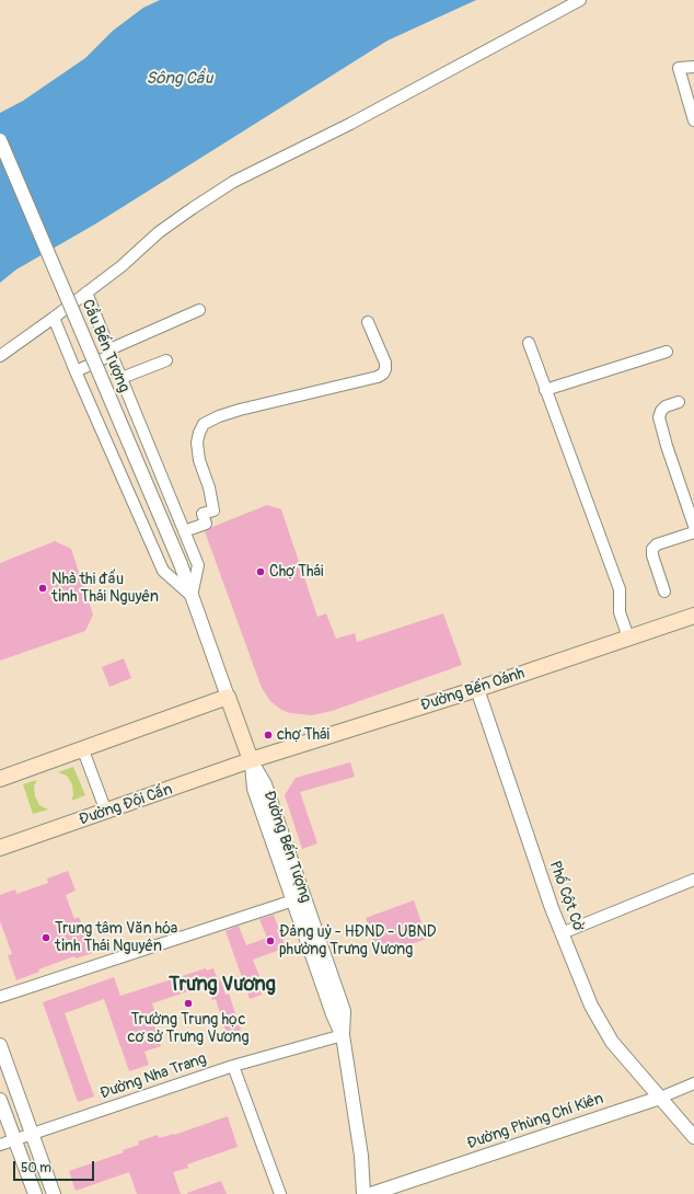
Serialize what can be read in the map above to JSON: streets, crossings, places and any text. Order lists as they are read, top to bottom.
{
  "streets": {
    "main road": ["Đường Bến Oánh", "Đường Đội Cấn", "Đường Bến Tượng"],
    "street": [
      "Cầu Bến Tượng",
      "Phố Cột Cờ",
      "Đường Nha Trang",
      "Đường Phùng Chí Kiên"
    ]
  },
  "crossings": [
    ["Cầu Bến Tượng", "Đường Bến Tượng"],
    ["Đường Bến Oánh", "Đường Đội Cấn"],
    ["Đường Bến Oánh", "Đường Bến Tượng"],
    ["Đường Bến Oánh", "Phố Cột Cờ"],
    ["Đường Đội Cấn", "Đường Bến Tượng"],
    ["Đường Bến Tượng", "Đường Nha Trang"],
    ["Phố Cột Cờ", "Đường Phùng Chí Kiên"]
  ],
  "districts": ["Trưng Vương"],
  "water": ["Sông Cầu"],
  "places": [
    "Chợ Thái",
    "Nhà thi đấu tỉnh Thái Nguyên",
    "chợ Thái",
    "Trung tâm Văn hóa tỉnh Thái Nguyên",
    "Đảng uỷ - HĐND - UBND phường Trưng Vương",
    "Trường Trung học cơ sở Trưng Vương"
  ],
  "scale_bar": "50 m"
}
